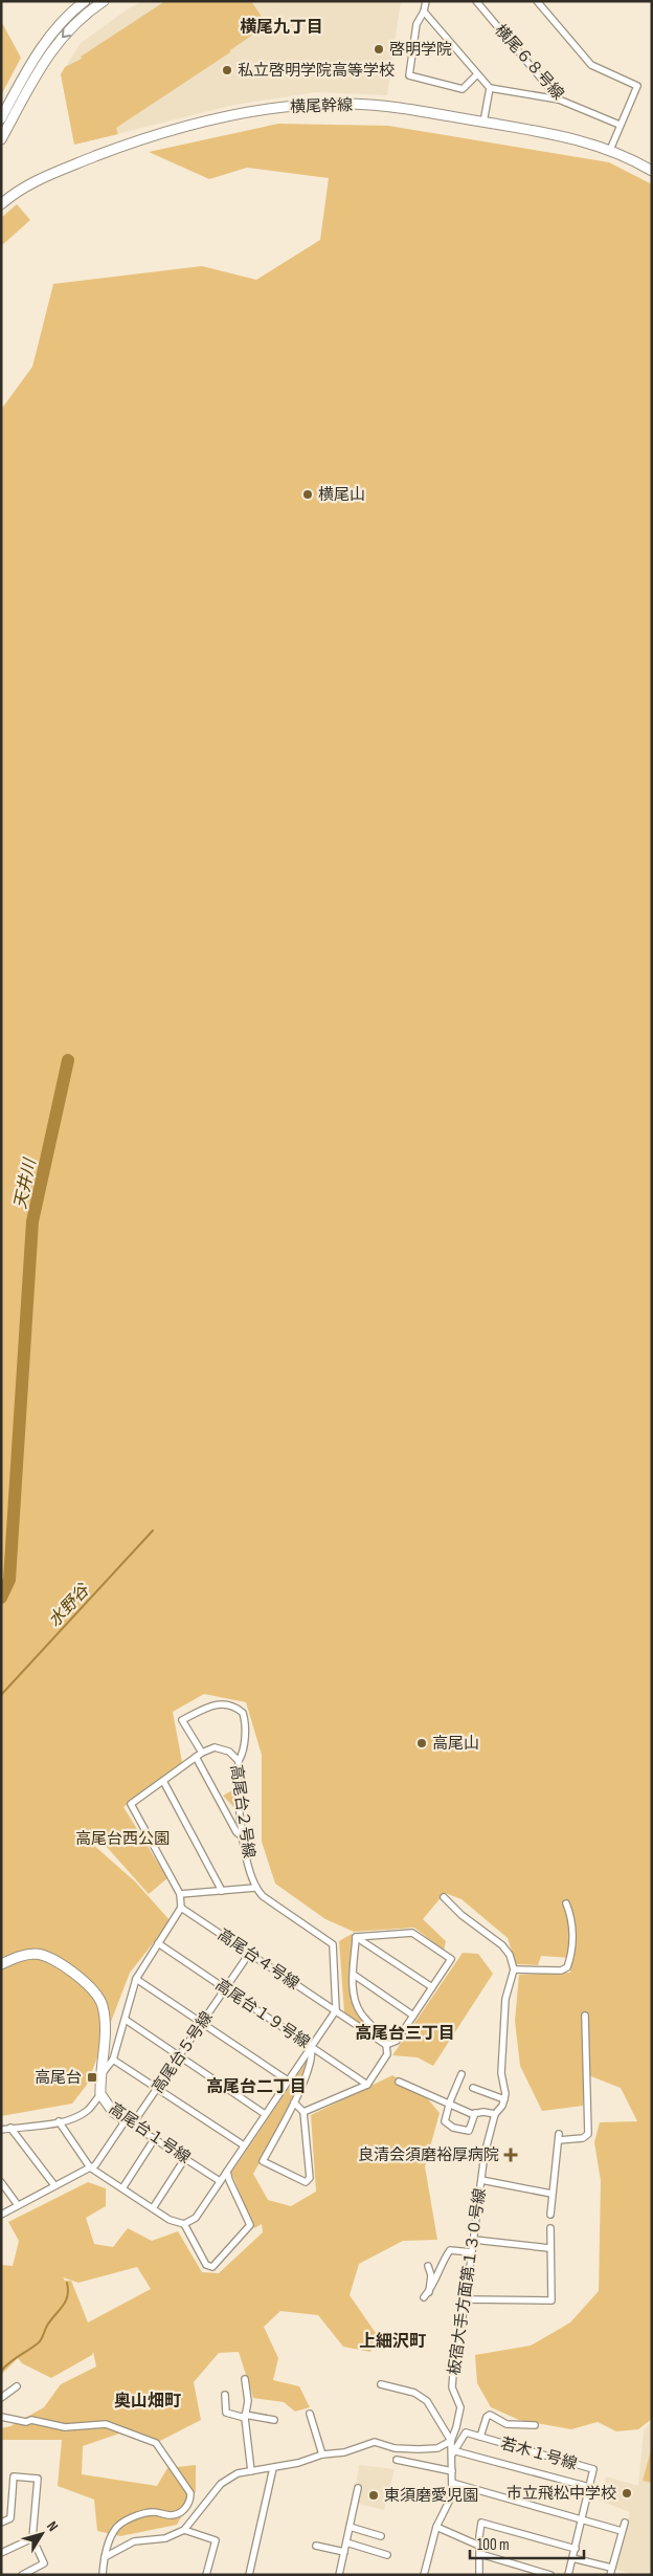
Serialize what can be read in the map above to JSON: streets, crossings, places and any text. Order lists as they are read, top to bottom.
{
  "streets": {
    "street": [
      "横尾６８号線",
      "横尾幹線",
      "高尾台２号線",
      "高尾台４号線",
      "高尾台１９号線",
      "高尾台５号線",
      "高尾台１号線",
      "板宿大手方面第１３０号線",
      "若木１号線"
    ]
  },
  "crossings": [
    ["高尾台４号線", "高尾台５号線"],
    ["高尾台１９号線", "高尾台５号線"],
    ["高尾台５号線", "高尾台１号線"]
  ],
  "districts": [
    "横尾九丁目",
    "高尾台三丁目",
    "高尾台二丁目",
    "上細沢町",
    "奥山畑町"
  ],
  "water": ["天井川", "水野谷"],
  "parks": ["高尾台西公園"],
  "places": {
    "other": [
      "啓明学院",
      "私立啓明学院高等学校",
      "横尾山",
      "高尾山",
      "市立飛松中学校",
      "東須磨愛児園"
    ],
    "transit": ["高尾台"],
    "health": ["良清会須磨裕厚病院"]
  },
  "scale_bar": "100 m",
  "north": "top right"
}
